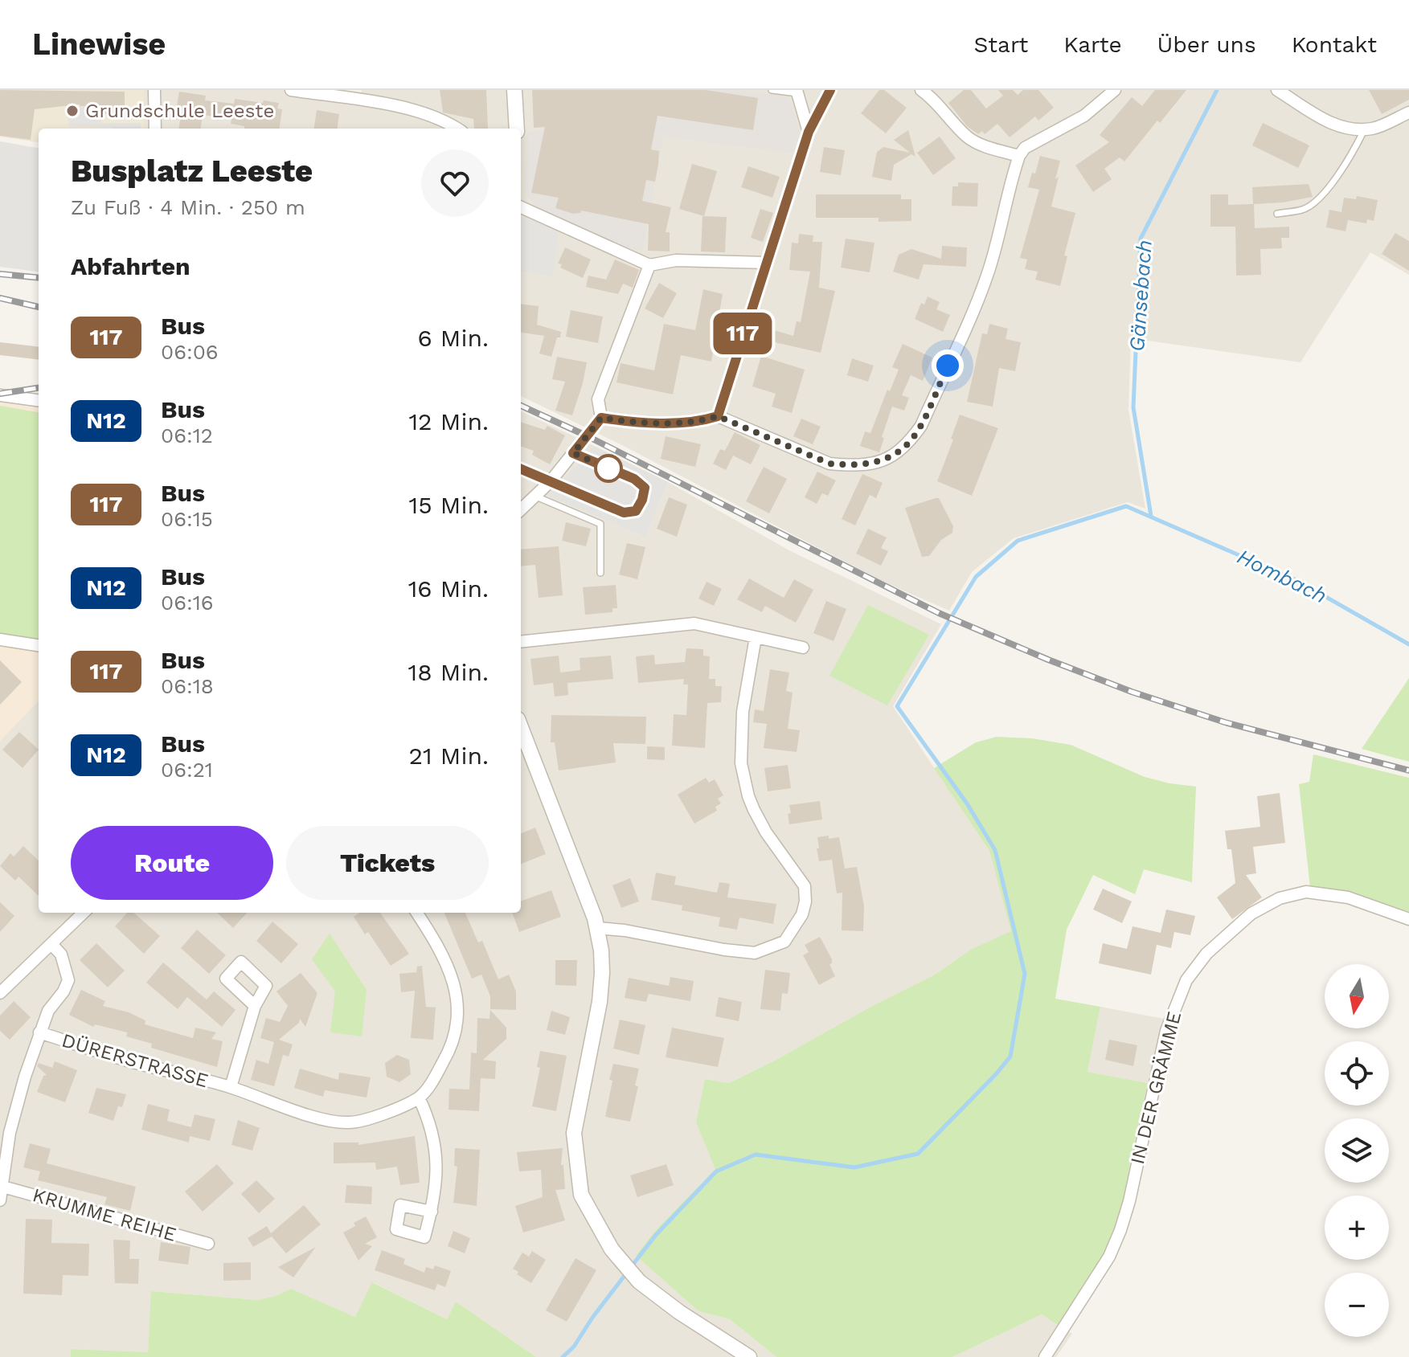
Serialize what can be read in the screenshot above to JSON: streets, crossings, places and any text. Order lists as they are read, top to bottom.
{
  "streets": {
    "street": ["DÜRERSTRASSE", "IN DER GRÄMME", "KRUMME REIHE"]
  },
  "water": ["Gänsebach", "Hombach"],
  "places": ["Grundschule Leeste"],
  "lines": ["bus line 117"],
  "north": "bottom",
  "page": {
    "header": "Linewise",
    "nav": [
      "Start",
      "Karte",
      "Über uns",
      "Kontakt"
    ],
    "on_map": "117",
    "heading": [
      ["Busplatz Leeste", "Zu Fuß · 4 Min. · 250 m"],
      "Abfahrten"
    ],
    "list": [
      {
        "mark": "117",
        "name": "Bus",
        "note": "06:06",
        "value": "6 Min."
      },
      {
        "mark": "N12",
        "name": "Bus",
        "note": "06:12",
        "value": "12 Min."
      },
      {
        "mark": "117",
        "name": "Bus",
        "note": "06:15",
        "value": "15 Min."
      },
      {
        "mark": "N12",
        "name": "Bus",
        "note": "06:16",
        "value": "16 Min."
      },
      {
        "mark": "117",
        "name": "Bus",
        "note": "06:18",
        "value": "18 Min."
      },
      {
        "mark": "N12",
        "name": "Bus",
        "note": "06:21",
        "value": "21 Min."
      }
    ],
    "buttons": ["Route", "Tickets"],
    "map_buttons": ["+", "−"]
  }
}
